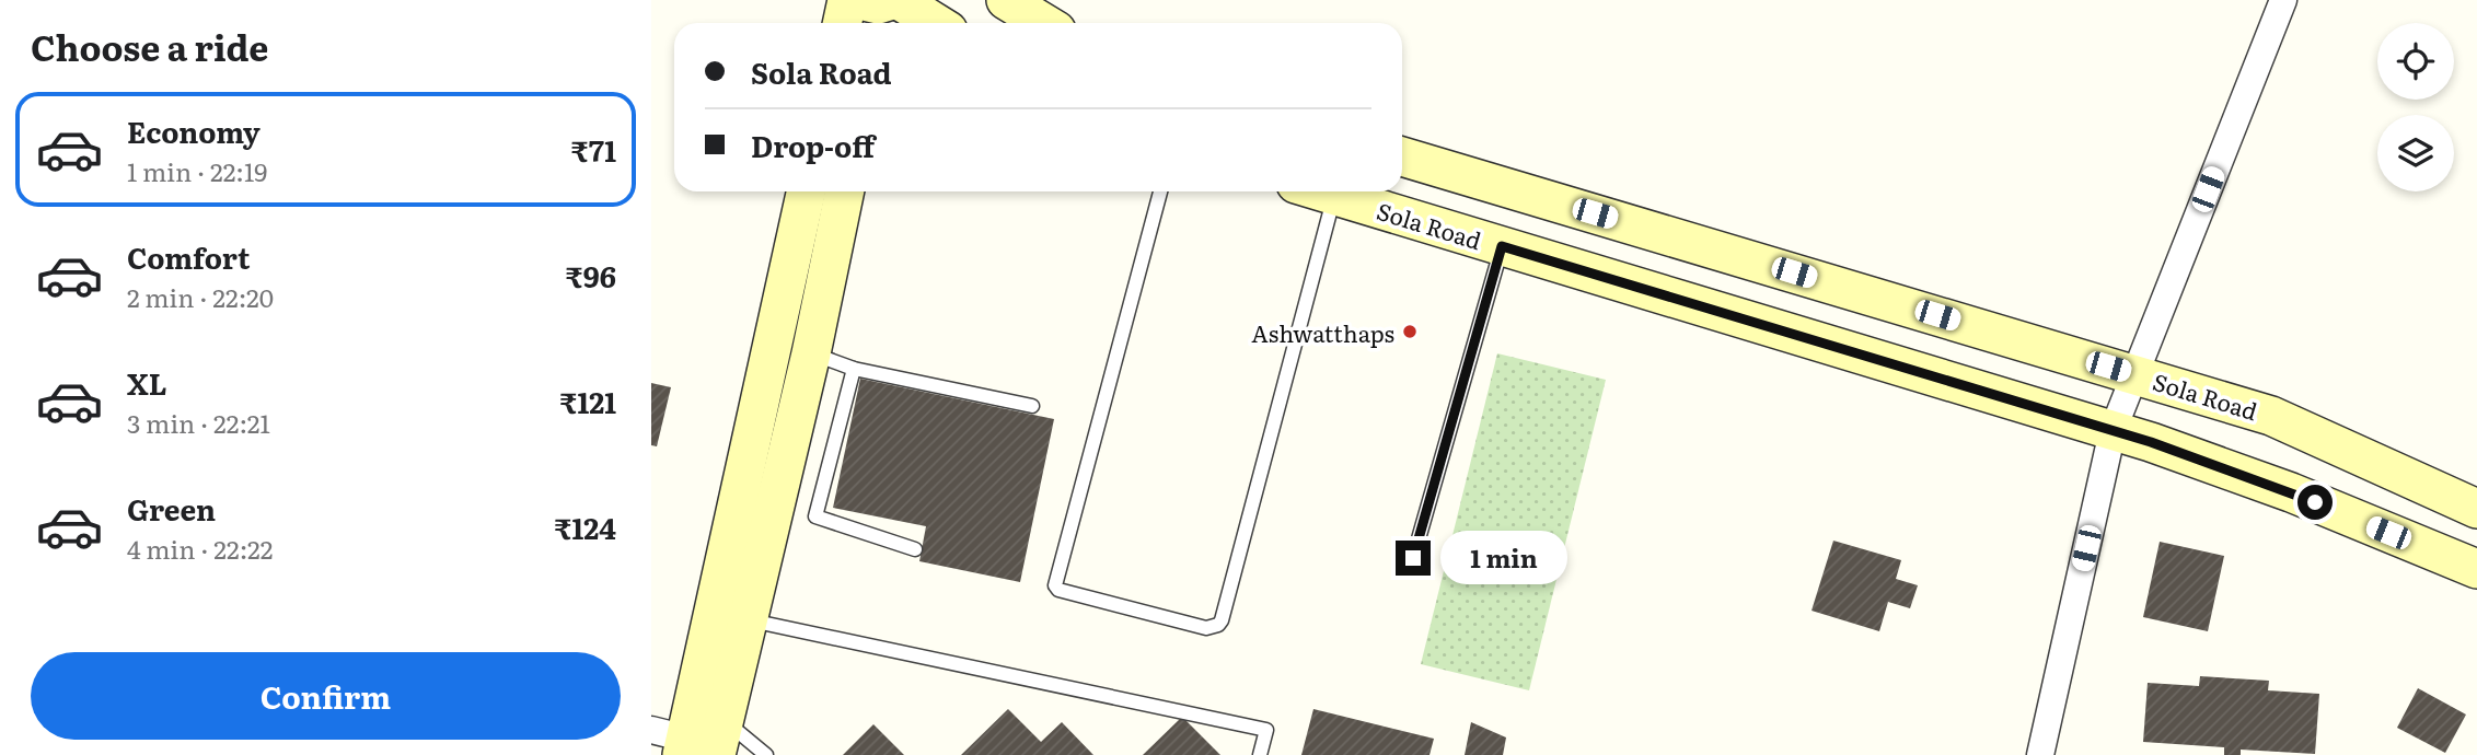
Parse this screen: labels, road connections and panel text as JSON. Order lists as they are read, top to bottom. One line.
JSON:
{"streets":{"main road":["Sola Road"]},"places":["Ashwatthaps"],"page":{"heading":"Choose a ride","banner":["Sola Road","Drop-off"],"list":[{"name":"Economy","note":"1 min · 22:19","value":"₹71"},{"name":"Comfort","note":"2 min · 22:20","value":"₹96"},{"name":"XL","note":"3 min · 22:21","value":"₹121"},{"name":"Green","note":"4 min · 22:22","value":"₹124"}],"bubble":"1 min","buttons":"Confirm"}}
